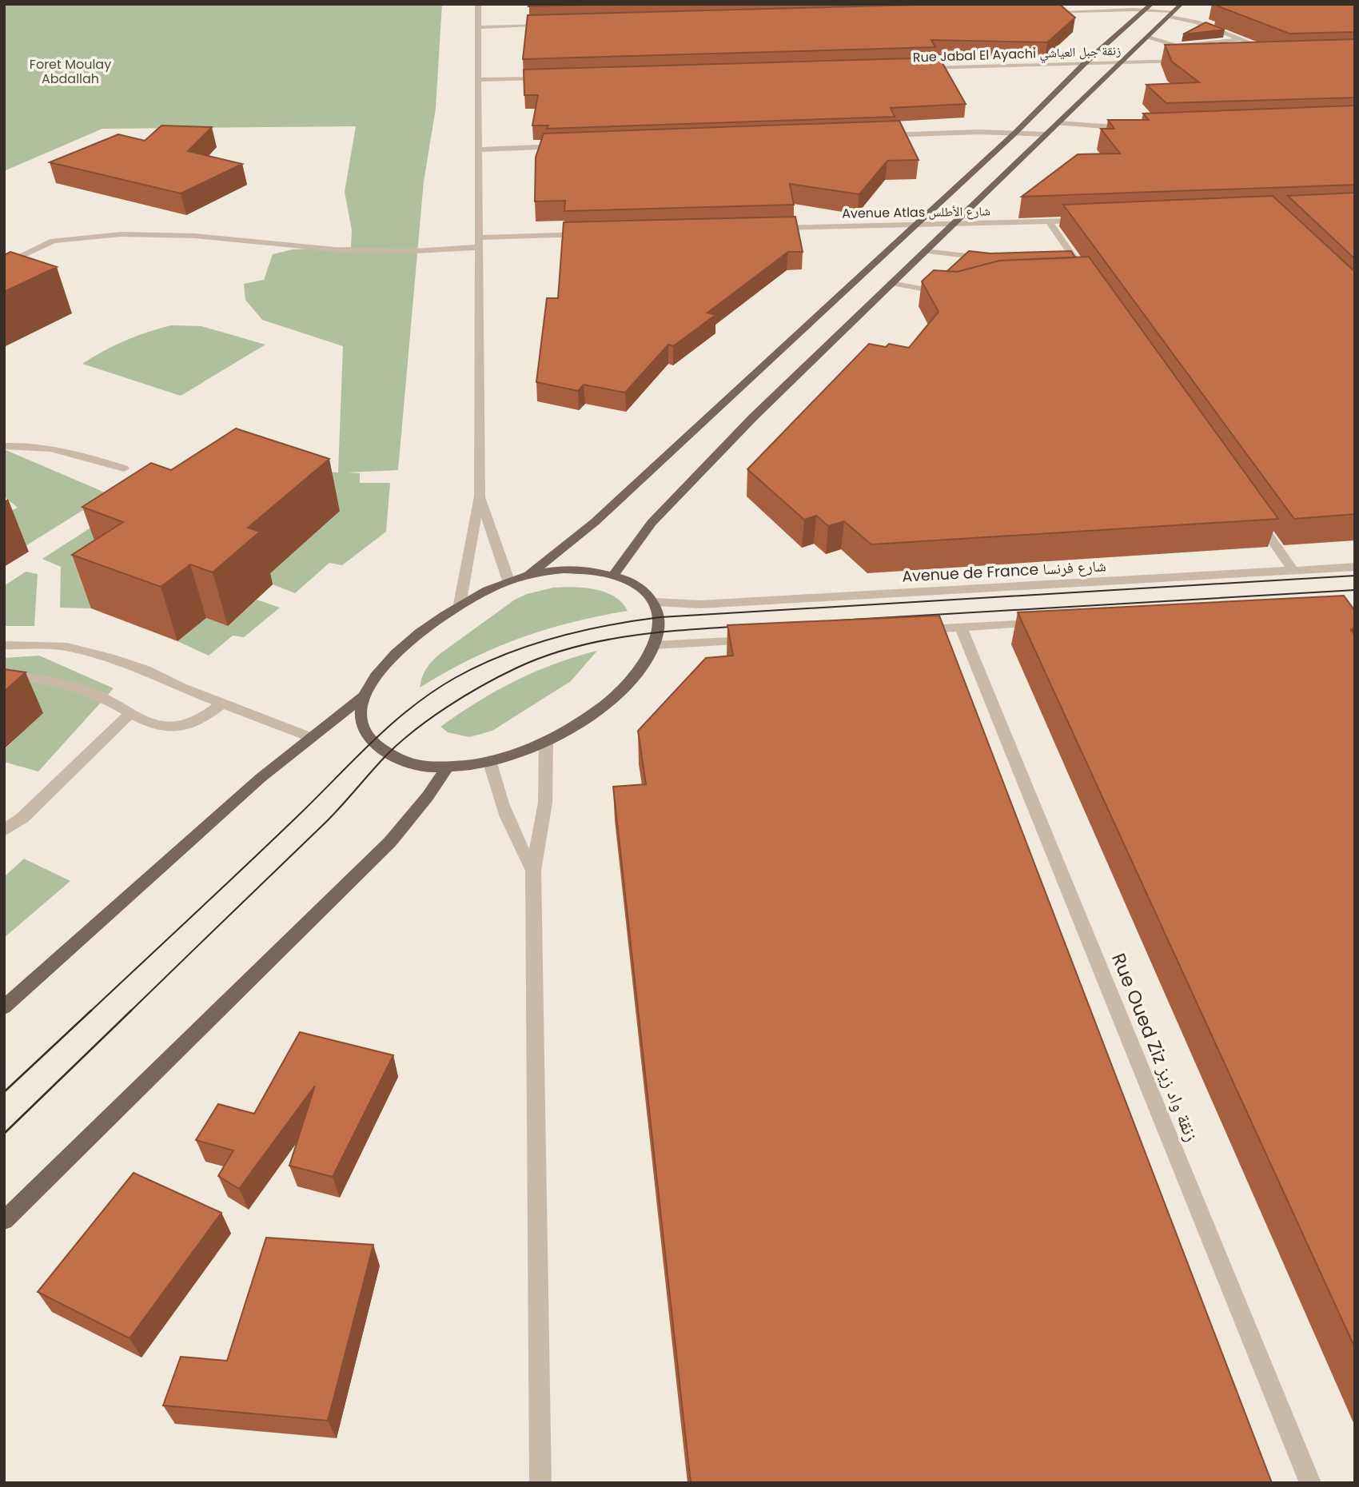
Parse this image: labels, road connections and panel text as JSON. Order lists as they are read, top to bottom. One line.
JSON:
{"streets":{"street":["Rue Jabal El Ayachi زنقة جبل العياشي","Avenue Atlas شارع الأطلس","Avenue de France شارع فرنسا","Rue Oued Ziz زنقة واد زيز"]},"parks":["Foret Moulay Abdallah"]}
